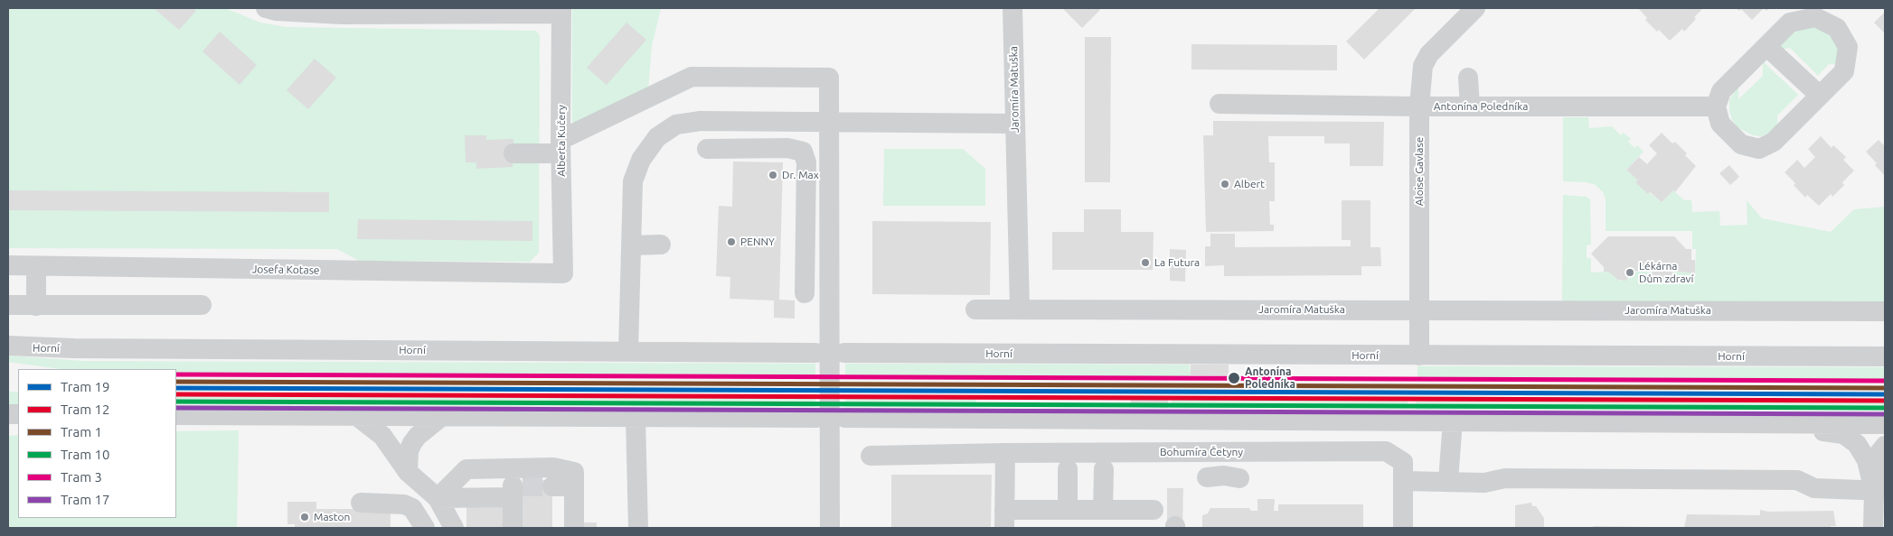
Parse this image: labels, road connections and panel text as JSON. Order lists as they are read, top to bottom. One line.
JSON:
{"streets":{"street":["Jaromíra Matuška","Antonína Poledníka","Alberta Kučery","Aloise Gavlase","Josefa Kotase","Horní","Bohumíra Četyny"]},"crossings":[["Jaromíra Matuška","Aloise Gavlase"],["Antonína Poledníka","Aloise Gavlase"],["Alberta Kučery","Josefa Kotase"],["Aloise Gavlase","Horní"]],"places":["Dr. Max","Albert","PENNY","La Futura","Lékárna Dům zdraví","Antonína Poledníka","Maston"],"lines":["tram line 3","tram line 1","tram line 19","tram line 12","tram line 10","tram line 17"],"legend":["Tram 19","Tram 12","Tram 1","Tram 10","Tram 3","Tram 17"]}
